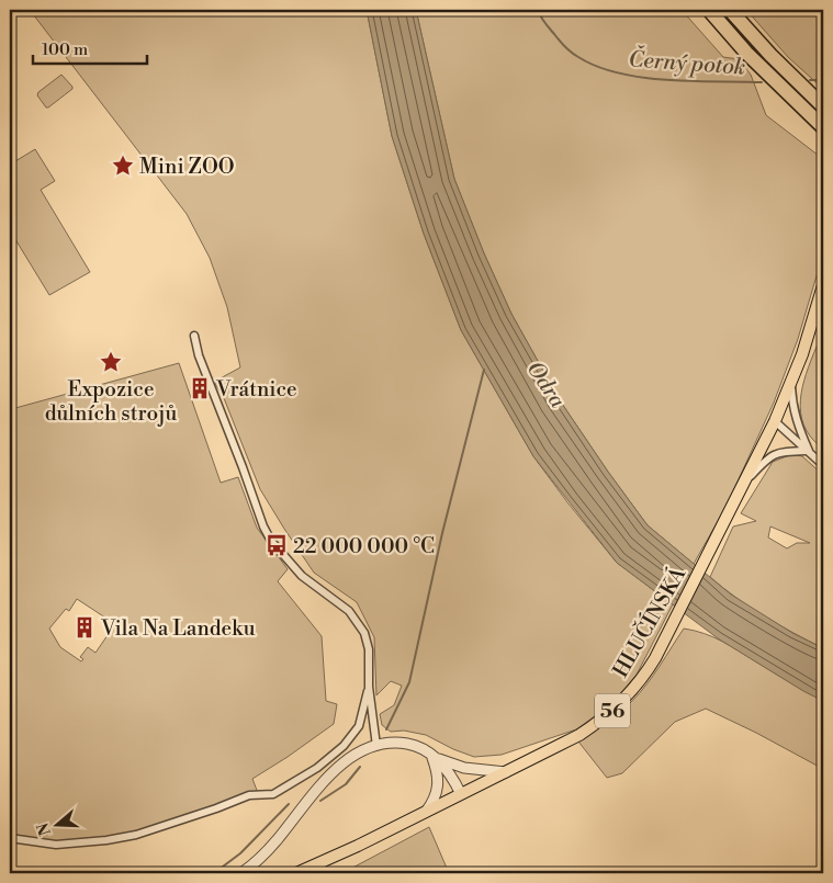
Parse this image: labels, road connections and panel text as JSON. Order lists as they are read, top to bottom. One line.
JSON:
{"streets":{"main road":["HLUČÍNSKÁ","56"]},"water":["Černý potok","Odra"],"places":{"place":["Mini ZOO","Expozice důlních strojů"],"building":["Vrátnice","Vila Na Landeku"],"bus stop":["22 000 000 °C"]},"scale_bar":"100 m","north":"left"}
